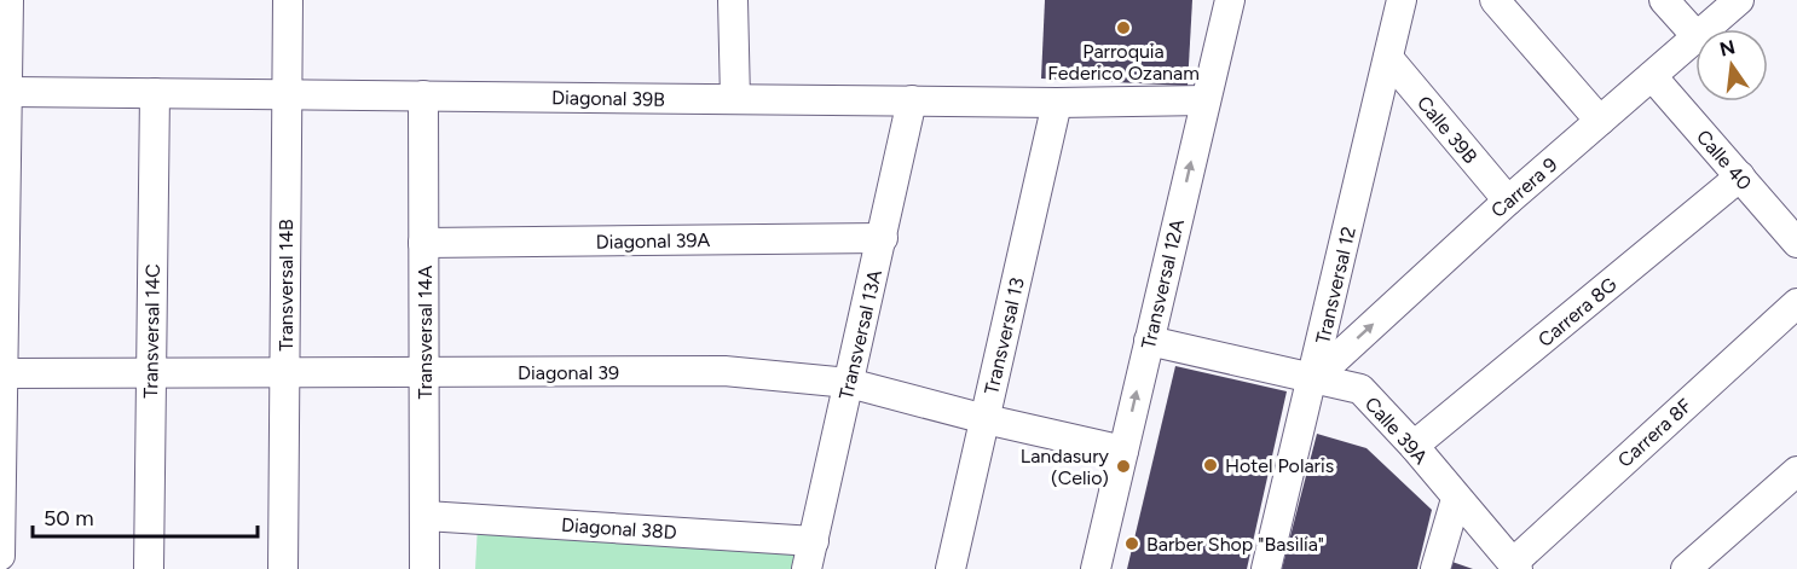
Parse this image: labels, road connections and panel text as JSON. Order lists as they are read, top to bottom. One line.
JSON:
{"streets":{"street":["Diagonal 39B","Calle 39B","Calle 40","Carrera 9","Diagonal 39A","Transversal 12A","Transversal 14B","Transversal 12","Carrera 8G","Transversal 14C","Transversal 14A","Transversal 13A","Transversal 13","Diagonal 39","Calle 39A","Carrera 8F","Diagonal 38D"]},"crossings":[["Diagonal 39B","Transversal 12A"],["Diagonal 39B","Transversal 14B"],["Diagonal 39B","Transversal 14C"],["Diagonal 39B","Transversal 14A"],["Diagonal 39B","Transversal 13A"],["Diagonal 39B","Transversal 13"],["Calle 39B","Carrera 9"],["Calle 39B","Transversal 12"],["Calle 40","Carrera 9"],["Calle 40","Carrera 8G"],["Carrera 9","Transversal 12"],["Carrera 9","Calle 39A"],["Diagonal 39A","Transversal 14A"],["Diagonal 39A","Transversal 13A"],["Transversal 12A","Diagonal 39"],["Transversal 12A","Calle 39A"],["Transversal 14B","Diagonal 39"],["Transversal 12","Calle 39A"],["Carrera 8G","Calle 39A"],["Transversal 14C","Diagonal 39"],["Transversal 14A","Diagonal 39"],["Transversal 14A","Diagonal 38D"],["Transversal 13A","Diagonal 39"],["Transversal 13A","Diagonal 38D"],["Transversal 13","Diagonal 39"],["Calle 39A","Carrera 8F"]],"one_way":["Carrera 9","Transversal 12A"],"places":["Parroquia Federico Ozanam","Hotel Polaris","Landasury (Celio)","Barber Shop \"Basilia\""],"scale_bar":"50 m","north":"top"}
